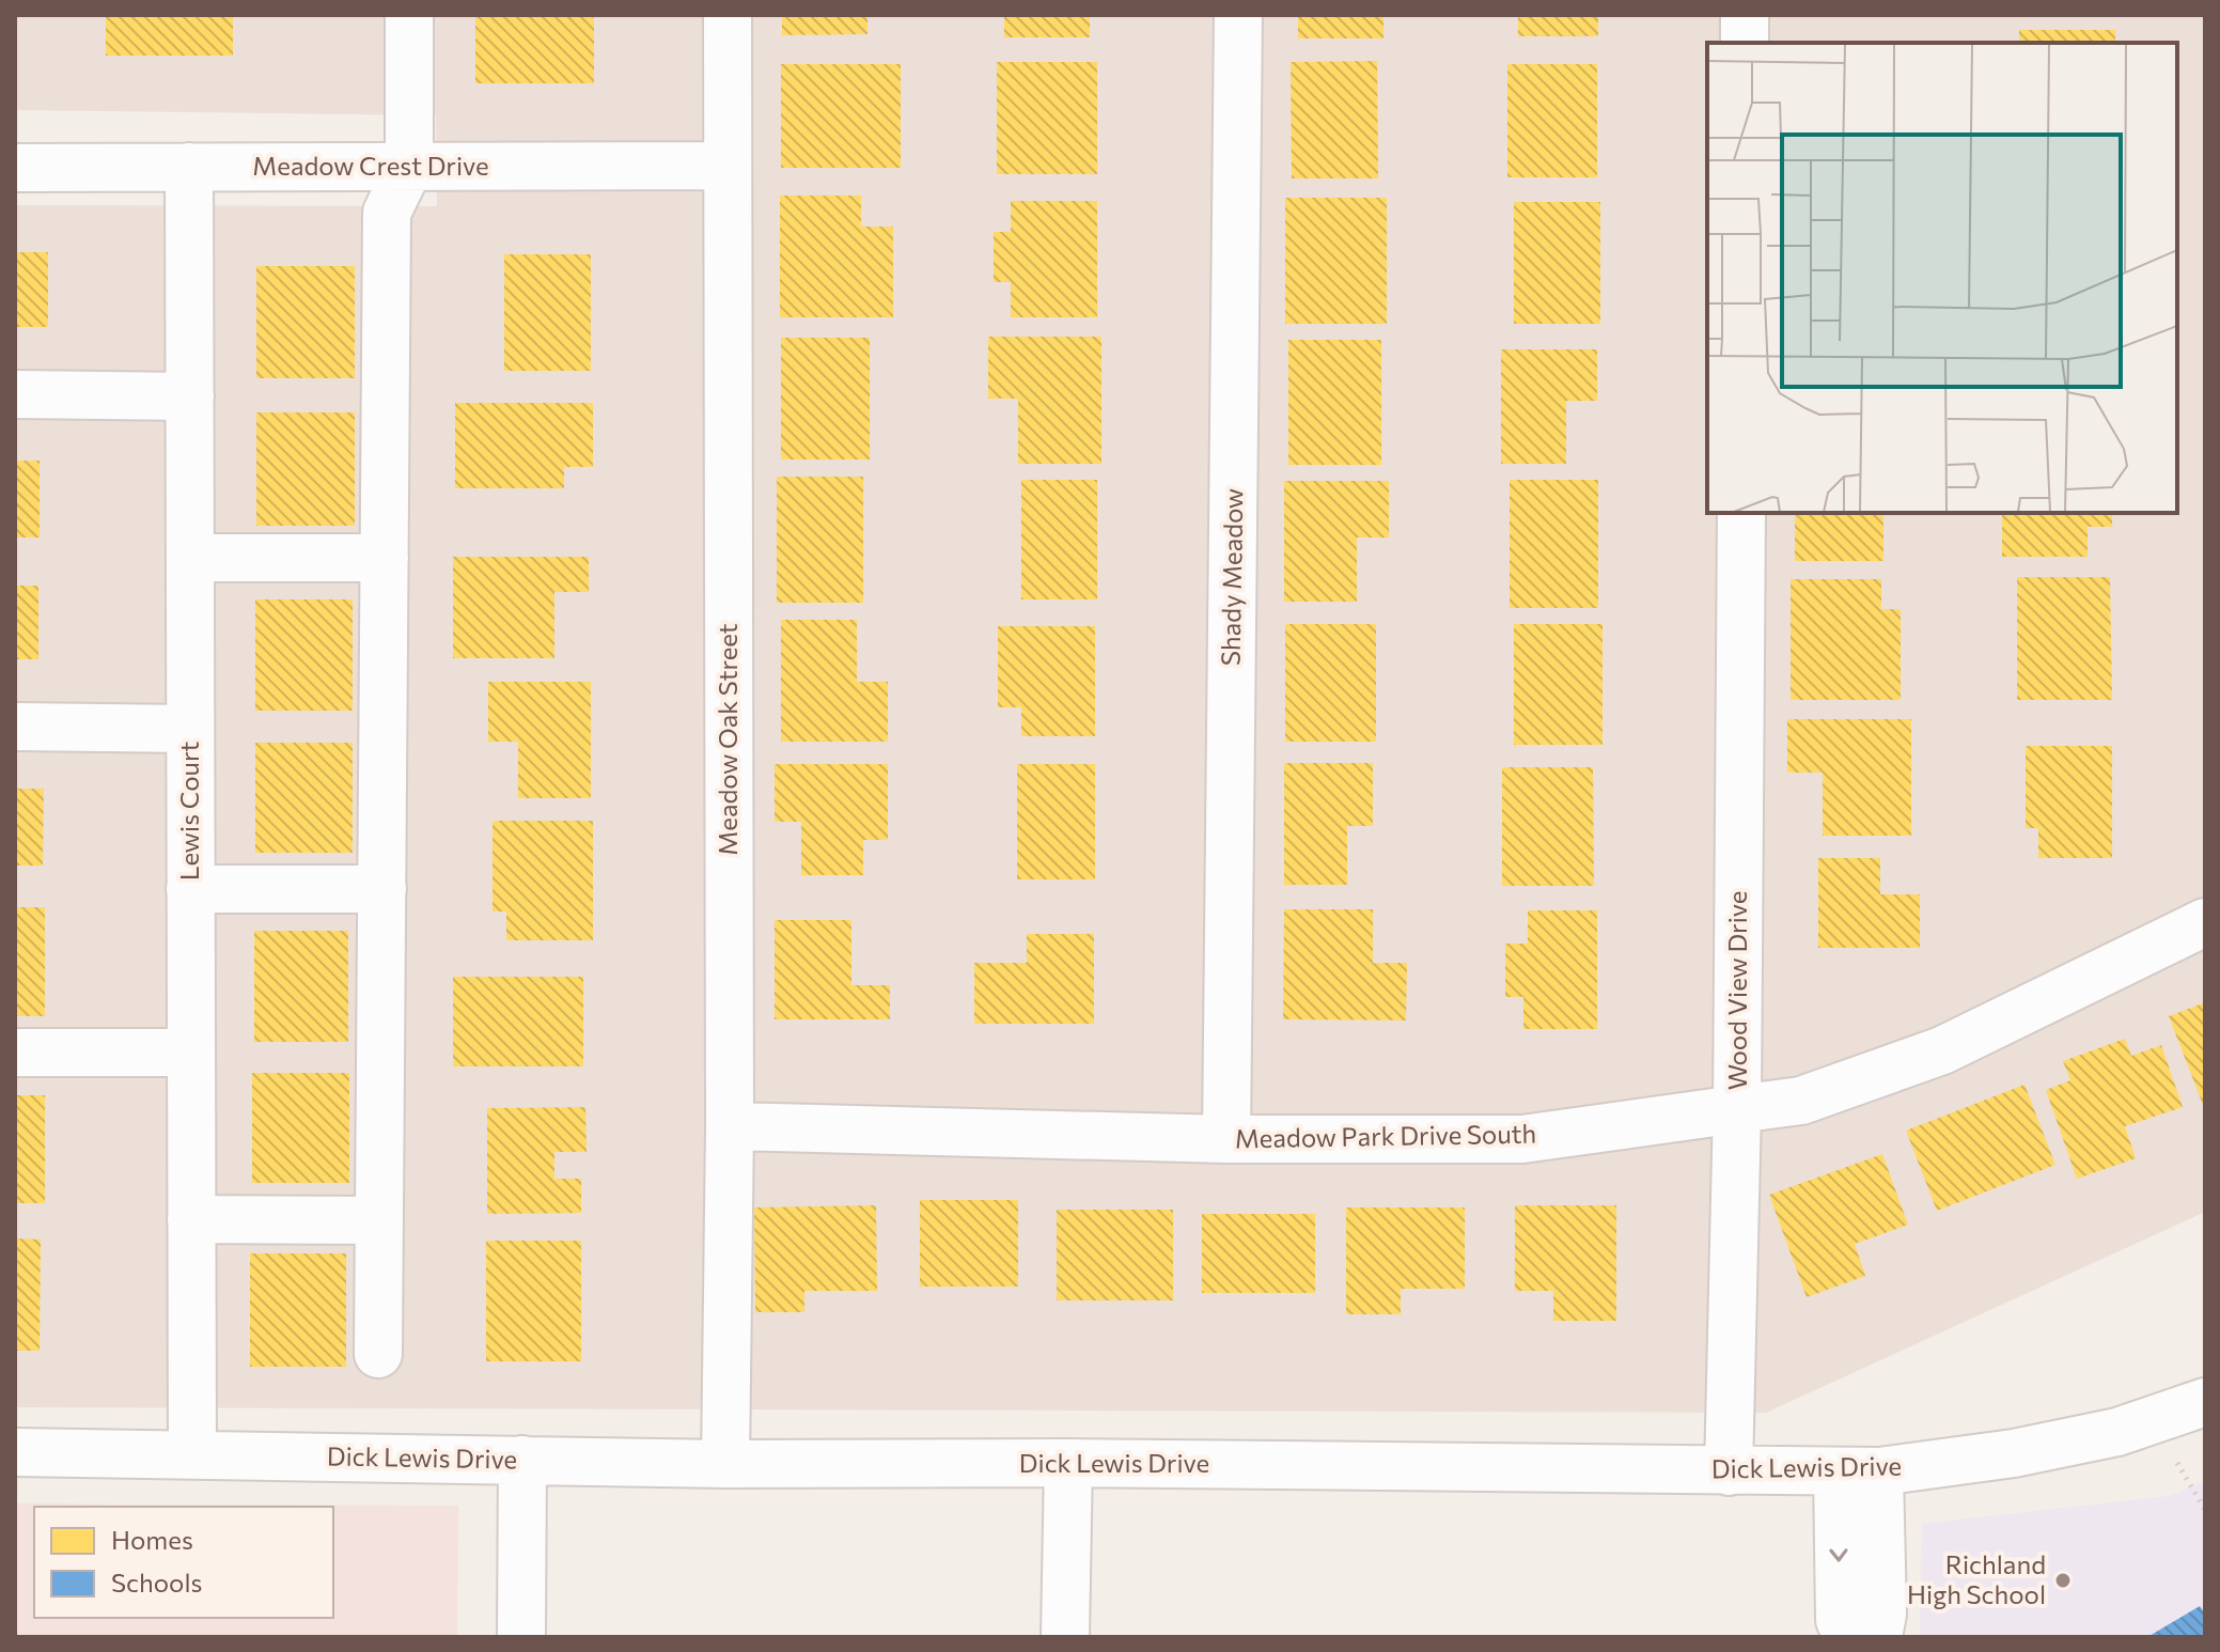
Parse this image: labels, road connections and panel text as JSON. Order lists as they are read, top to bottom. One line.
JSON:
{"streets":{"street":["Meadow Crest Drive","Shady Meadow","Meadow Oak Street","Lewis Court","Wood View Drive","Meadow Park Drive South","Dick Lewis Drive"]},"crossings":[["Meadow Crest Drive","Meadow Oak Street"],["Meadow Crest Drive","Lewis Court"],["Shady Meadow","Meadow Park Drive South"],["Meadow Oak Street","Meadow Park Drive South"],["Meadow Oak Street","Dick Lewis Drive"],["Lewis Court","Dick Lewis Drive"],["Wood View Drive","Meadow Park Drive South"],["Wood View Drive","Dick Lewis Drive"]],"places":["Richland High School"],"legend":["Homes","Schools"]}
